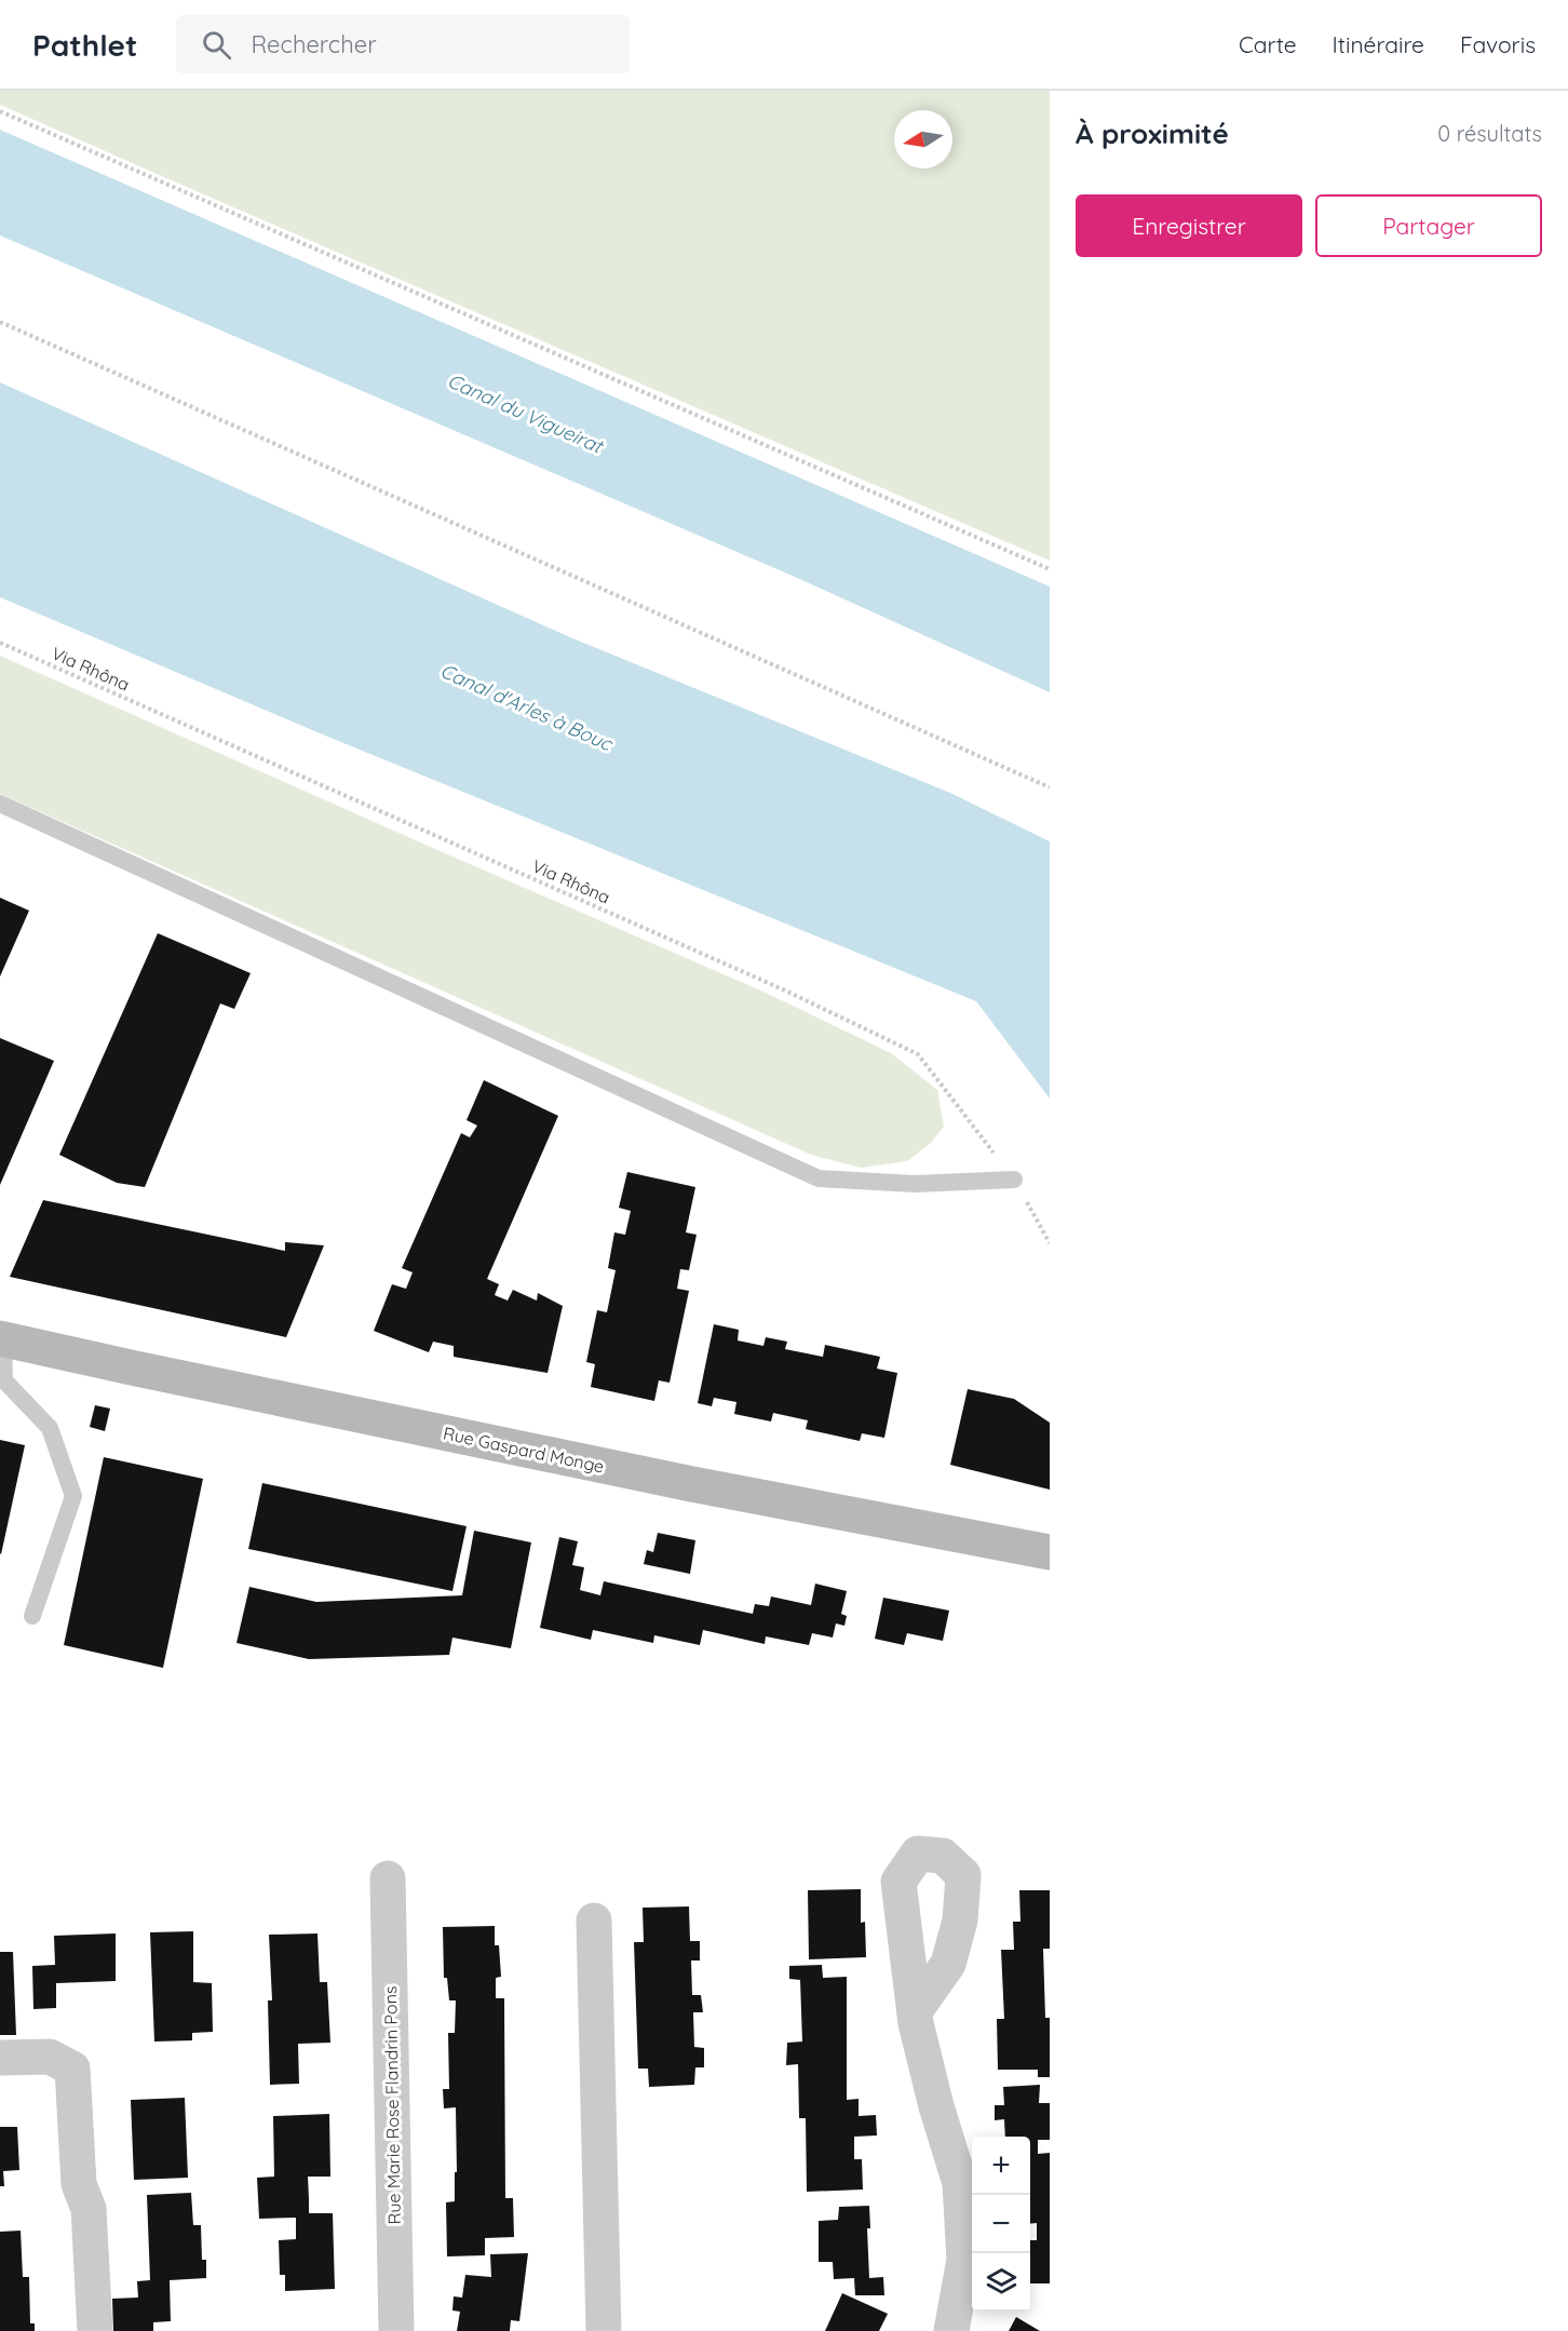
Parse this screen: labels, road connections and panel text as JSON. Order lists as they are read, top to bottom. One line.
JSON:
{"streets":{"street":["Rue Gaspard Monge","Rue Marie Rose Flandrin Pons"],"path":["Via Rhôna"]},"water":["Canal du Vigueirat","Canal d'Arles à Bouc"],"north":"left","page":{"header":"Pathlet","search":"Rechercher","nav":["Carte","Itinéraire","Favoris"],"heading":["À proximité","0 résultats"],"buttons":["Enregistrer","Partager"],"map_buttons":["+","−"]}}
